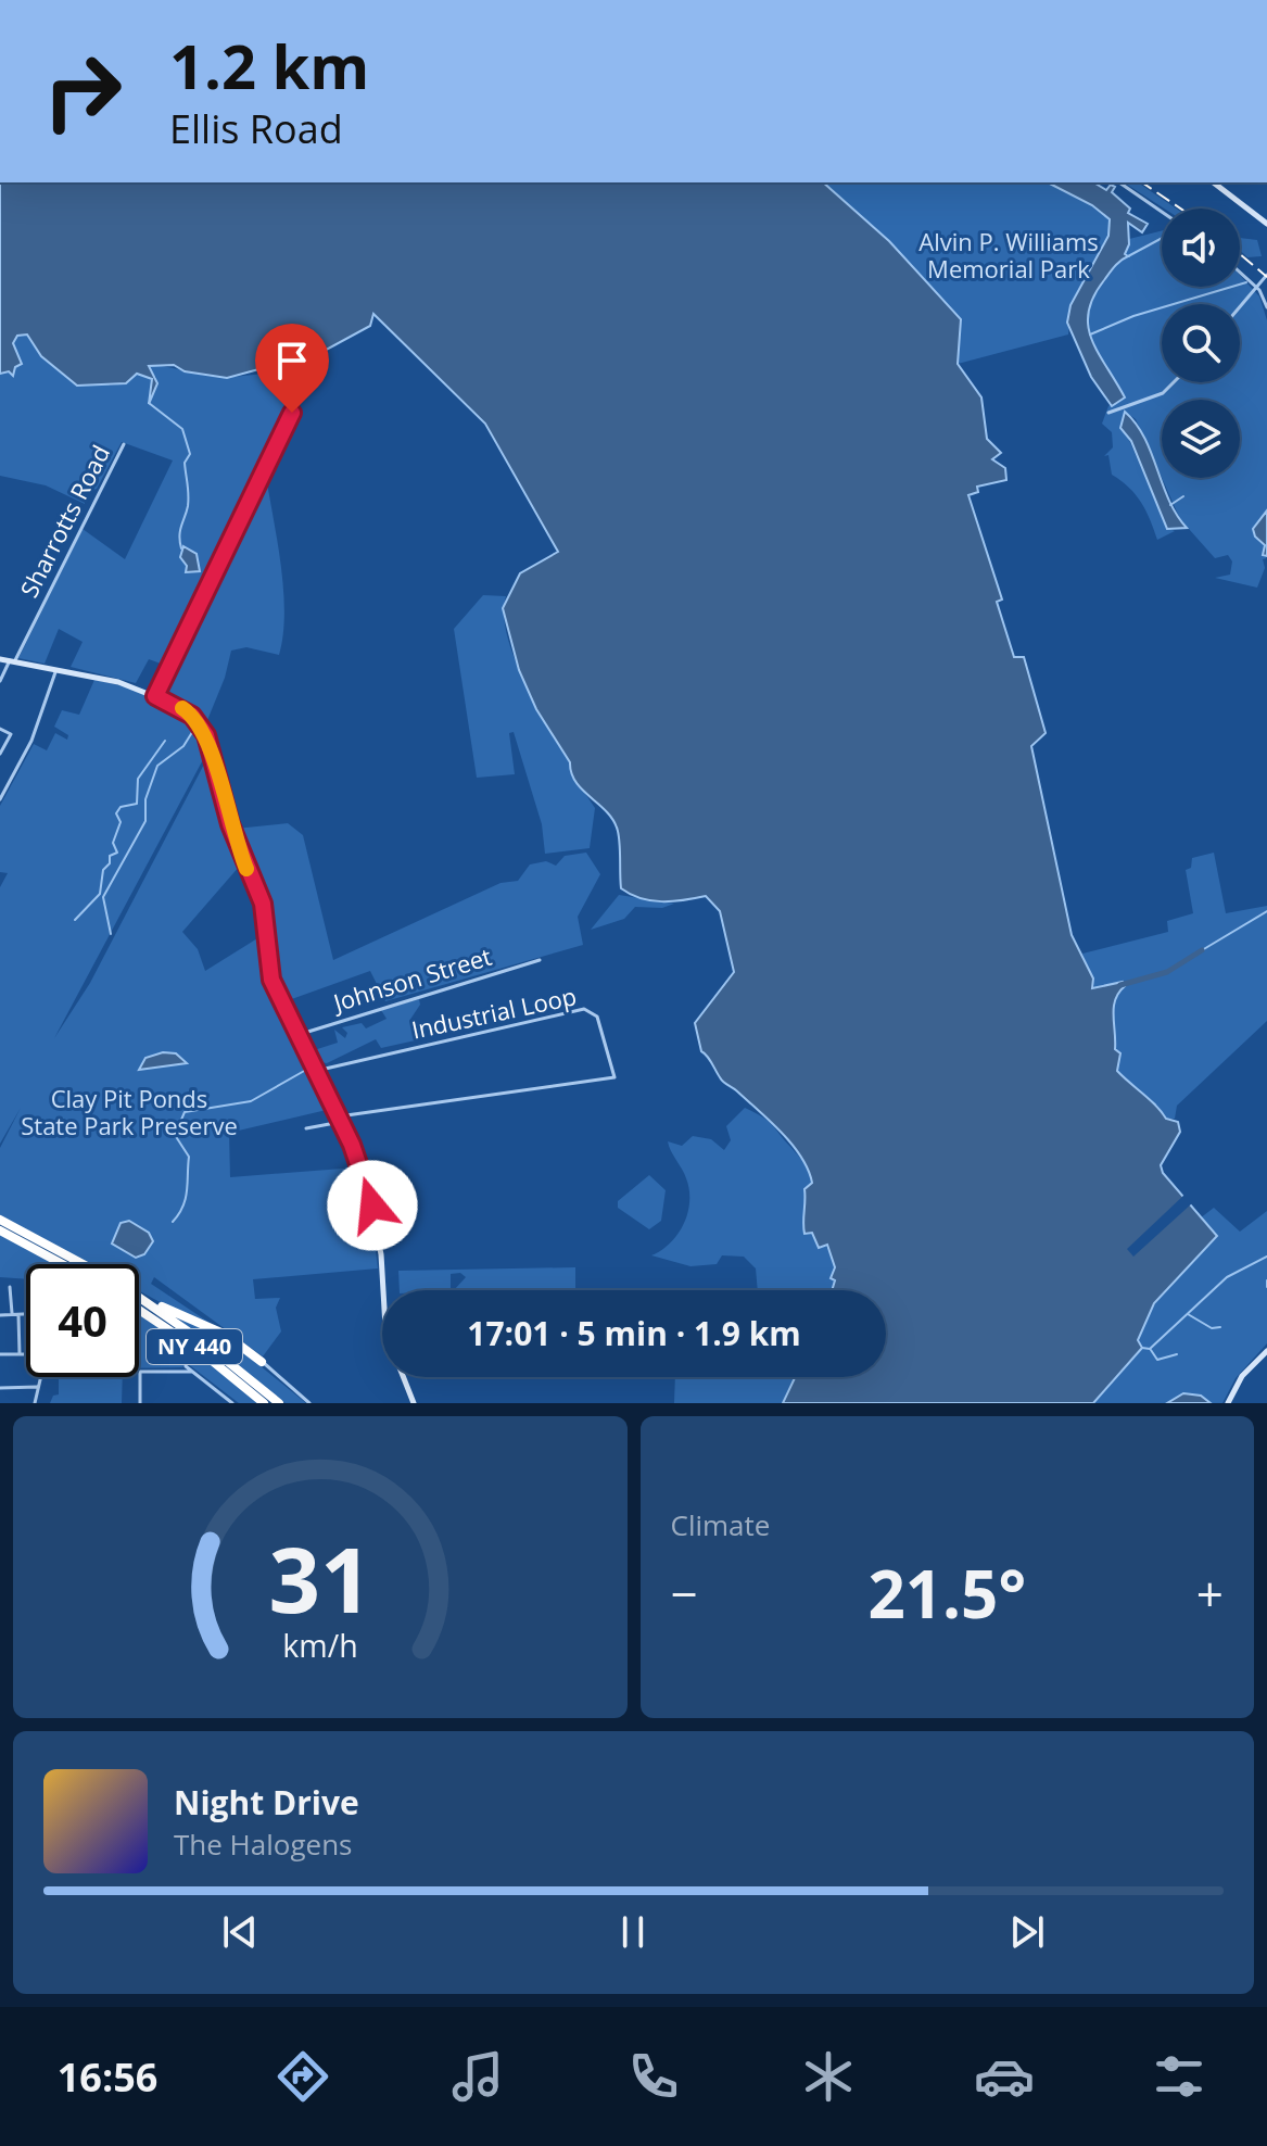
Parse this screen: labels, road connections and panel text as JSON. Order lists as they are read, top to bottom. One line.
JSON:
{"streets":{"highway":["NY 440"],"street":["Sharrotts Road","Johnson Street","Industrial Loop"]},"parks":["Alvin P. Williams Memorial Park","Clay Pit Ponds State Park Preserve"],"page":{"turn":["1.2 km","Ellis Road"],"limit":"40","trip":"17:01 · 5 min · 1.9 km","tile":"Climate","heat":["−","21.5°","+"],"song":["Night Drive","The Halogens"],"tabs":"16:56","gauge":["31","km/h"]}}
